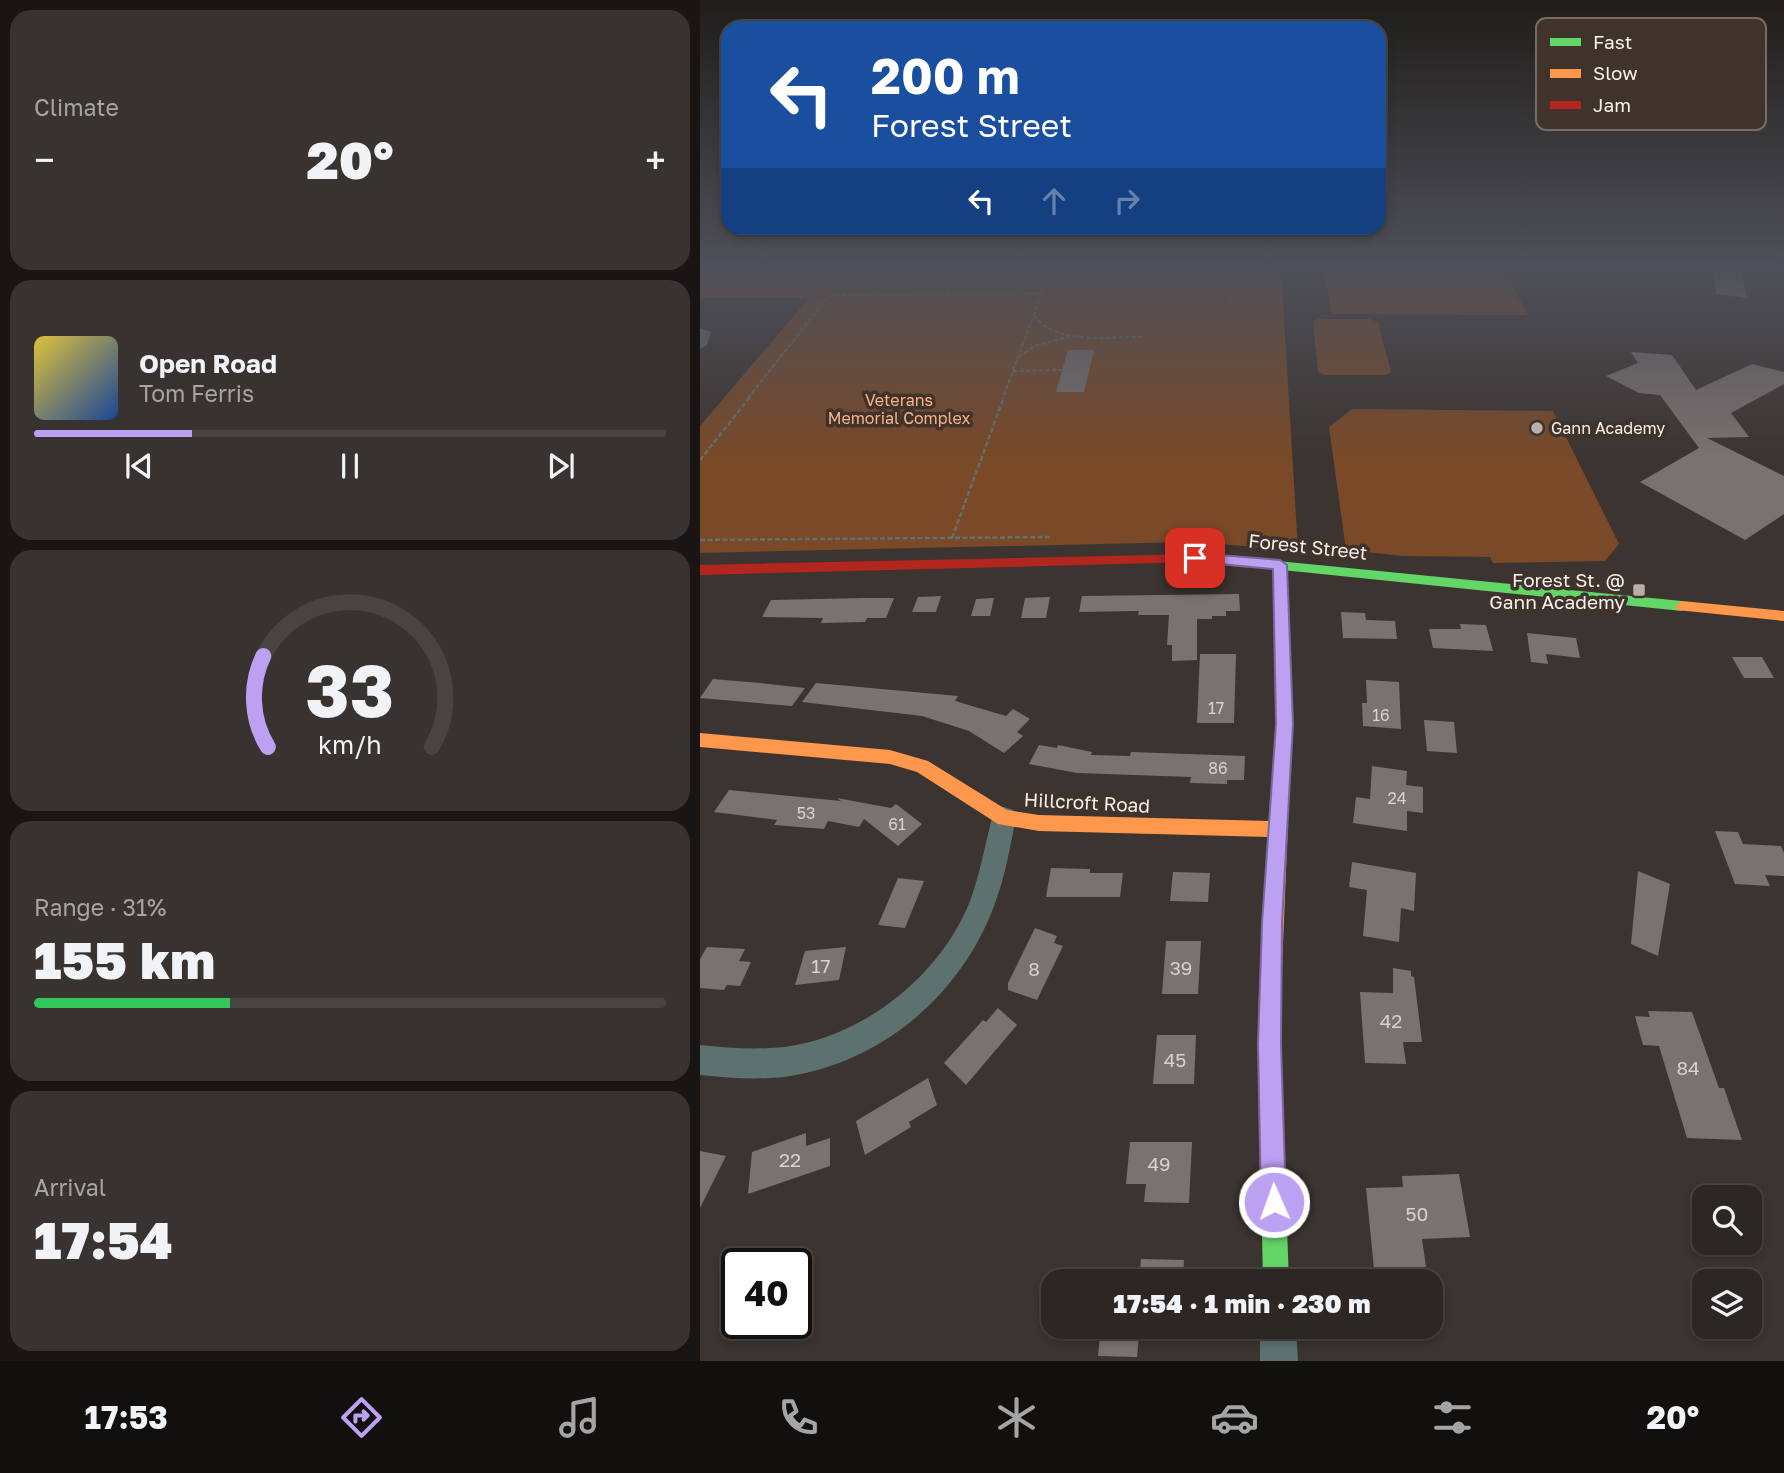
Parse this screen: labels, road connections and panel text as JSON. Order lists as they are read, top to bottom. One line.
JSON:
{"streets":{"street":["Forest Street","Hillcroft Road"]},"parks":["Veterans Memorial Complex"],"places":{"other":["Gann Academy"],"transit":["Forest St. @ Gann Academy"]},"house_numbers":["17","16","86","24","53","61","17","39","8","42","45","84","22","49","50"],"legend":["Fast","Slow","Jam"],"page":{"tile":["Climate",["Range · 31%","155 km"],["Arrival","17:54"]],"turn":["200 m","Forest Street"],"heat":["−","20°","+"],"song":["Open Road","Tom Ferris"],"limit":"40","trip":"17:54 · 1 min · 230 m","tabs":["17:53","20°"],"gauge":["33","km/h"]}}
